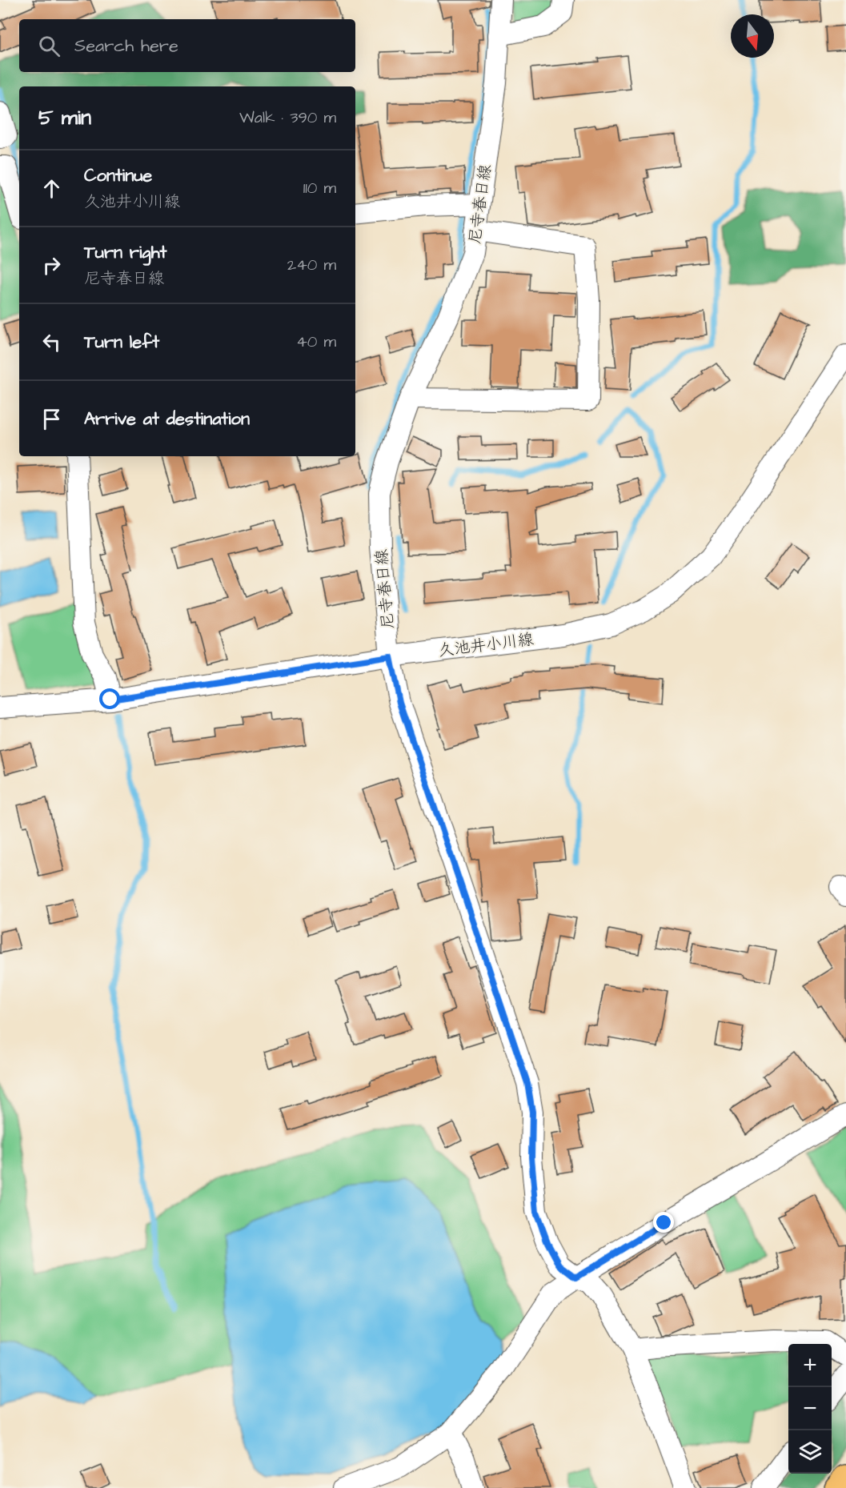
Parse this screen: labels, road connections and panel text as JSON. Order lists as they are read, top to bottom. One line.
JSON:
{"streets":{"street":["尼寺春日線","久池井小川線"]},"crossings":[["尼寺春日線","久池井小川線"]],"north":"bottom","page":{"search":"Search here","heading":["5 min","Walk · 390 m"],"list":[["Continue","久池井小川線","110 m"],["Turn right","尼寺春日線","240 m"],["Turn left","40 m"],"Arrive at destination"],"map_buttons":["+","−"]}}
